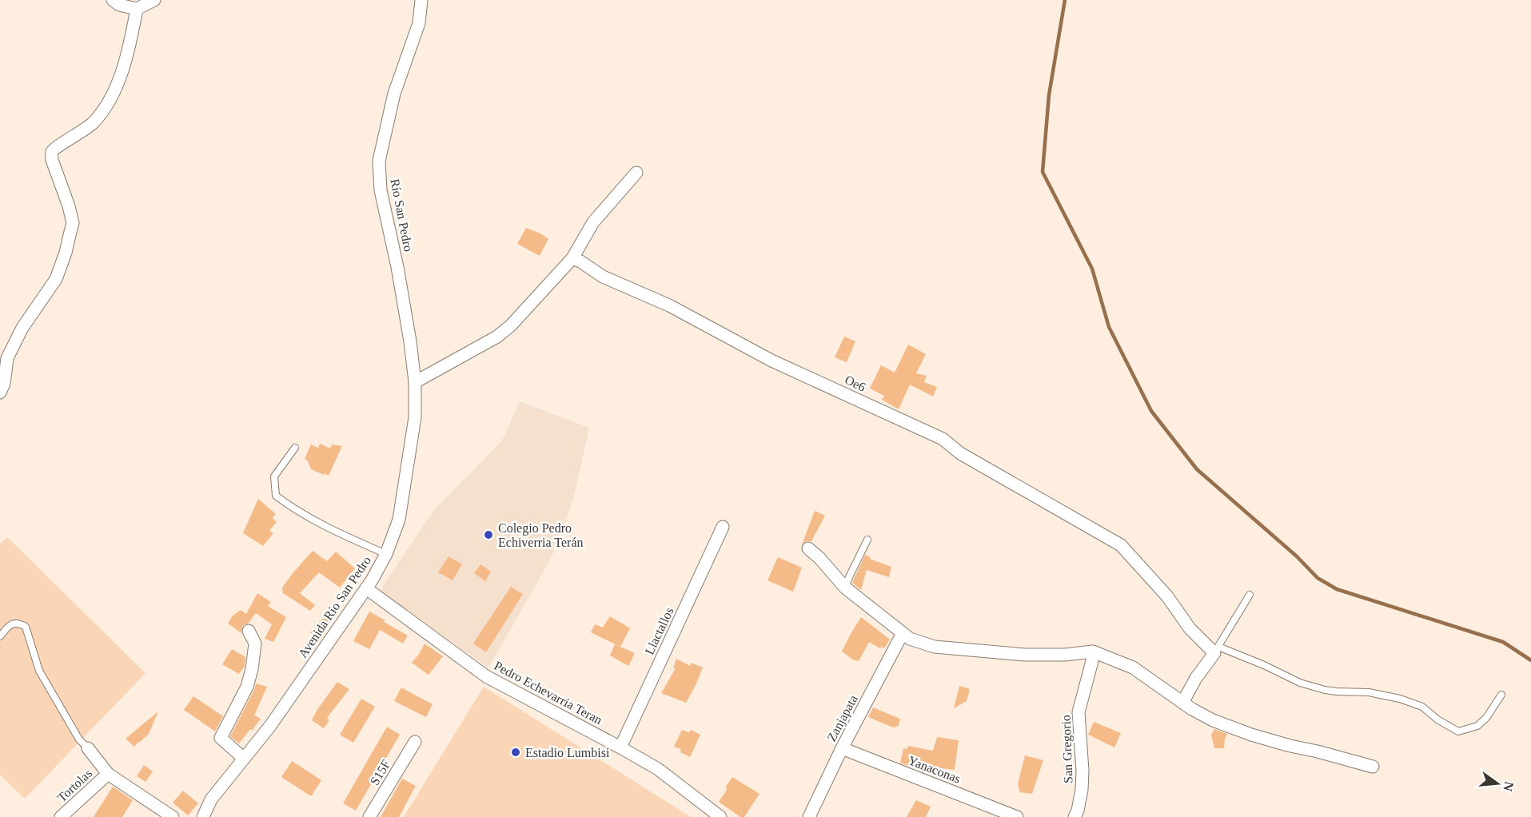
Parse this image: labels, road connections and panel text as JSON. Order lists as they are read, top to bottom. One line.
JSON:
{"streets":{"street":["Río San Pedro","Oe6","Avenida Río San Pedro","Llactallos","Pedro Echevarria Teran","Zanjapata","San Gregorio","Yanaconas","S15F","Tortolas"]},"crossings":[["Río San Pedro","Avenida Río San Pedro"],["Avenida Río San Pedro","Pedro Echevarria Teran"],["Llactallos","Pedro Echevarria Teran"],["Zanjapata","Yanaconas"]],"places":["Colegio Pedro Echiverria Terán","Estadio Lumbisi"],"north":"right"}
